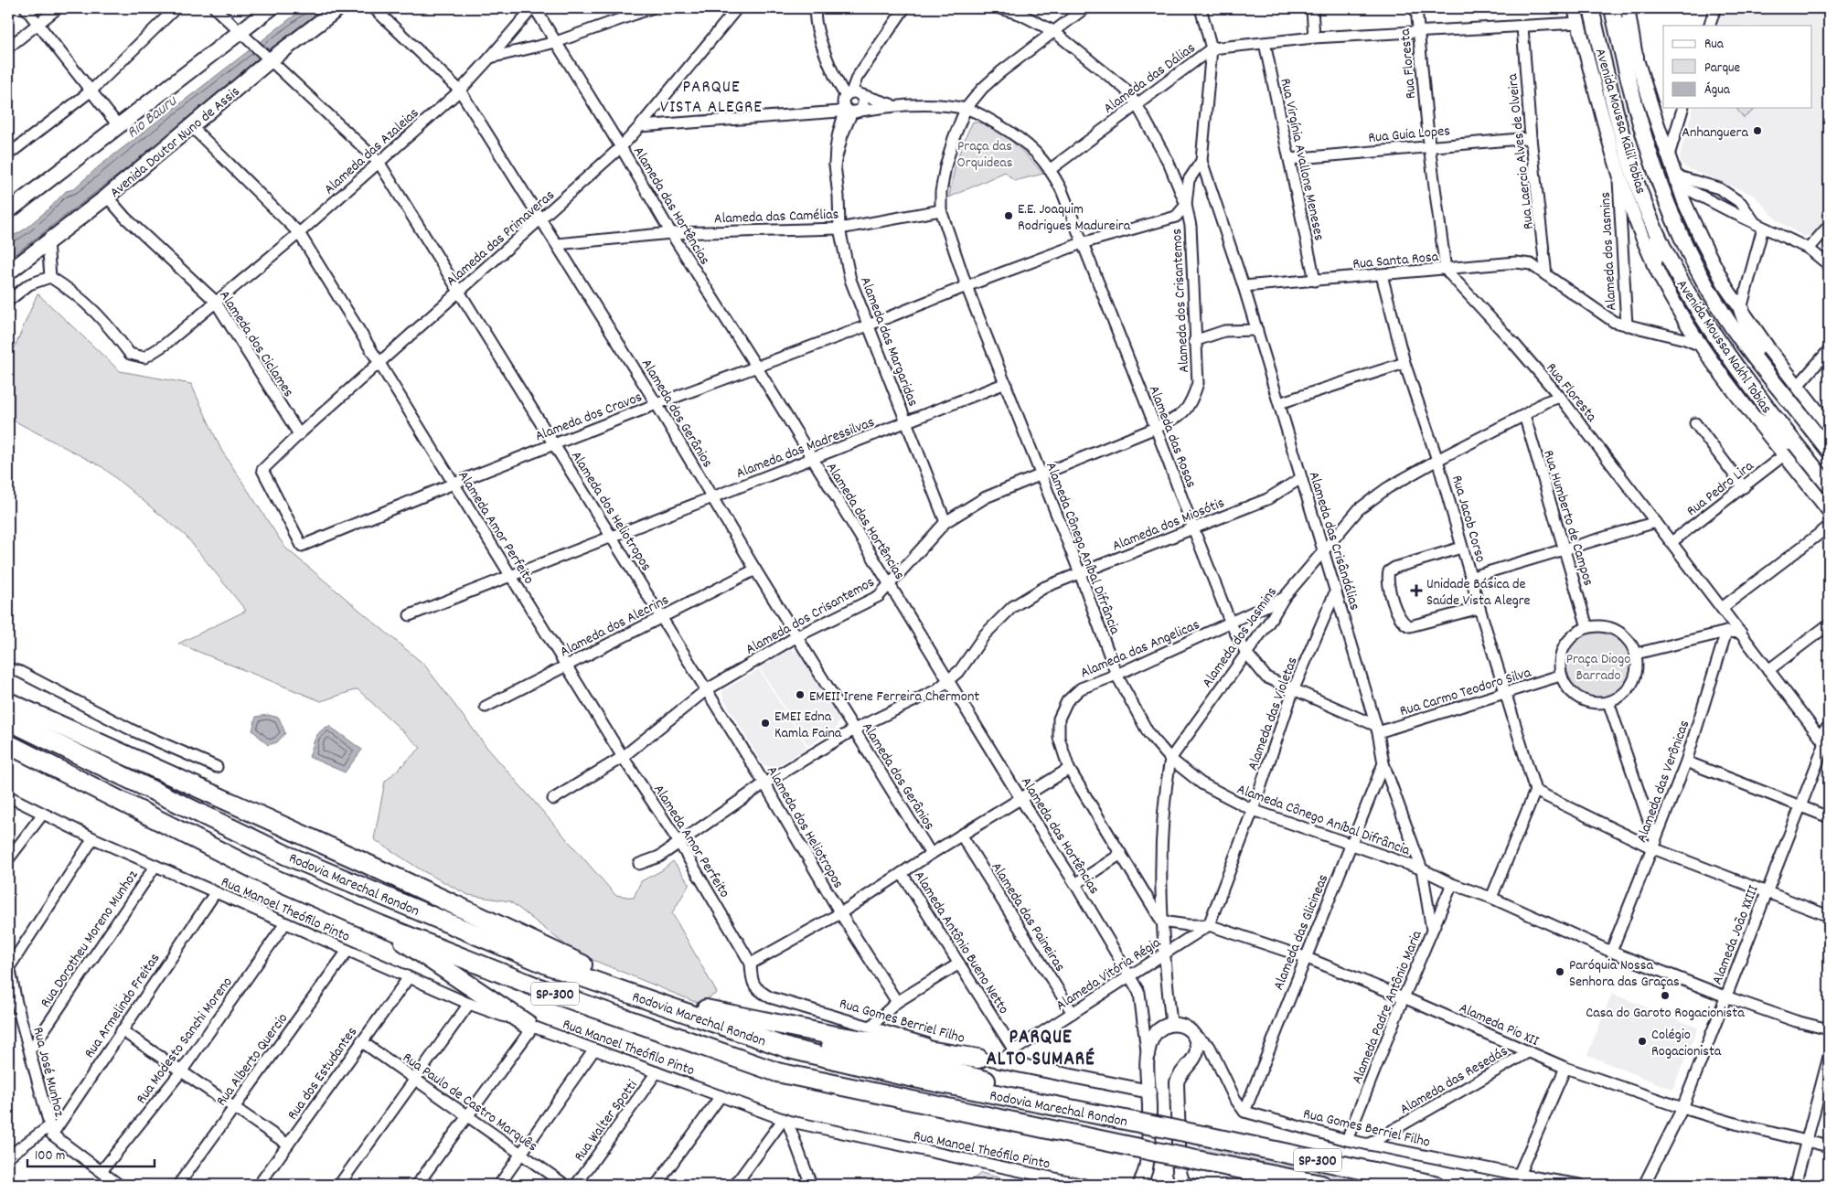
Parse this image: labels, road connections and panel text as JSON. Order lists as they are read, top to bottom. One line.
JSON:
{"streets":{"highway":["Rodovia Marechal Rondon","SP-300"],"main road":["Avenida Doutor Nuno de Assis","Avenida Moussa Nakhl Tobias"],"street":["Rua Floresta","Alameda das Dálias","Avenida Moussa Kalil Tobias","Rua Guia Lopes","Alameda das Azaleias","Rua Laercio Alves de Olveira","Rua Virgínia Avallone Meneses","Alameda das Hortências","Alameda das Camélias","Alameda das Primaveras","Alameda dos Jasmins","Rua Santa Rosa","Alameda dos Crisantemos","Alameda das Margaridas","Alameda dos Ciclames","Alameda dos Gerânios","Alameda dos Cravos","Alameda das Rosas","Alameda das Madressilvas","Rua Pedro Lira","Alameda dos Heliotropos","Rua Humberto de Campos","Rua Jacob Corso","Alameda dos Miosótis","Alameda Amor Perfeito","Alameda das Crisândálias","Alameda Cônego Aníbal Difrância","Alameda dos Alecrins","Alameda das Angelicas","Rua Carmo Teodoro Silva","Alameda das Violetas","Alameda das Verônicas","Rua Manoel Theófilo Pinto","Alameda das Paineiras","Alameda das Glicineas","Alameda João XXIII","Rua Dorotheu Moreno Munhoz","Alameda Antônio Bueno Netto","Alameda Vitória Régia","Rua Armelindo Freitas","Alameda Padre Antônio Maria","Rua Gomes Berriel Filho","Alameda Pio XII","Rua Modesto Sanchi Moreno","Rua Alberto Quercio","Rua José Munhoz","Rua dos Estudantes","Alameda das Resedás","Rua Paulo de Castro Marquês","Rua Walter Spotti"]},"crossings":[["Rua Floresta","Alameda das Dálias"],["Rua Floresta","Rua Guia Lopes"],["Rua Floresta","Alameda dos Jasmins"],["Rua Floresta","Rua Santa Rosa"],["Rua Floresta","Rua Pedro Lira"],["Rua Floresta","Alameda João XXIII"],["Alameda das Dálias","Avenida Moussa Kalil Tobias"],["Alameda das Dálias","Rua Laercio Alves de Olveira"],["Alameda das Dálias","Rua Virgínia Avallone Meneses"],["Alameda das Dálias","Alameda das Rosas"],["Avenida Moussa Kalil Tobias","Alameda dos Jasmins"],["Avenida Moussa Kalil Tobias","Rua Santa Rosa"],["Avenida Moussa Kalil Tobias","Rua Pedro Lira"],["Rua Guia Lopes","Rua Laercio Alves de Olveira"],["Rua Guia Lopes","Rua Virgínia Avallone Meneses"],["Avenida Doutor Nuno de Assis","Alameda dos Ciclames"],["Avenida Doutor Nuno de Assis","Alameda dos Heliotropos"],["Avenida Doutor Nuno de Assis","Alameda Amor Perfeito"],["Alameda das Azaleias","Alameda das Hortências"],["Alameda das Azaleias","Alameda dos Ciclames"],["Alameda das Azaleias","Alameda dos Gerânios"],["Alameda das Azaleias","Alameda dos Heliotropos"],["Alameda das Azaleias","Alameda Amor Perfeito"],["Rua Laercio Alves de Olveira","Rua Santa Rosa"],["Rua Virgínia Avallone Meneses","Rua Santa Rosa"],["Alameda das Hortências","Alameda das Camélias"],["Alameda das Hortências","Alameda das Primaveras"],["Alameda das Hortências","Alameda dos Crisantemos"],["Alameda das Hortências","Alameda dos Cravos"],["Alameda das Hortências","Alameda das Madressilvas"],["Alameda das Hortências","Alameda dos Miosótis"],["Alameda das Hortências","Alameda Vitória Régia"],["Alameda das Camélias","Alameda das Margaridas"],["Alameda das Camélias","Alameda dos Gerânios"],["Alameda das Camélias","Alameda Cônego Aníbal Difrância"],["Alameda das Primaveras","Alameda dos Ciclames"],["Alameda das Primaveras","Alameda dos Gerânios"],["Alameda das Primaveras","Alameda dos Cravos"],["Alameda das Primaveras","Alameda dos Heliotropos"],["Alameda das Primaveras","Alameda Amor Perfeito"],["Alameda dos Jasmins","Rua Santa Rosa"],["Alameda dos Jasmins","Alameda das Rosas"],["Alameda dos Jasmins","Rua Humberto de Campos"],["Alameda dos Jasmins","Rua Jacob Corso"],["Alameda dos Jasmins","Alameda das Crisândálias"],["Alameda dos Jasmins","Alameda Cônego Aníbal Difrância"],["Alameda dos Jasmins","Alameda das Angelicas"],["Alameda dos Jasmins","Alameda Vitória Régia"],["Alameda dos Jasmins","Alameda Pio XII"],["Rua Santa Rosa","Rua Jacob Corso"],["Rua Santa Rosa","Alameda das Crisândálias"],["Alameda dos Crisantemos","Alameda das Margaridas"],["Alameda dos Crisantemos","Alameda dos Gerânios"],["Alameda dos Crisantemos","Alameda das Rosas"],["Alameda dos Crisantemos","Alameda dos Heliotropos"],["Alameda dos Crisantemos","Alameda Amor Perfeito"],["Alameda dos Crisantemos","Alameda Cônego Aníbal Difrância"],["Alameda das Margaridas","Alameda dos Cravos"],["Alameda das Margaridas","Alameda das Madressilvas"],["Alameda dos Gerânios","Alameda dos Cravos"],["Alameda dos Gerânios","Alameda das Madressilvas"],["Alameda dos Gerânios","Alameda dos Miosótis"],["Alameda dos Gerânios","Alameda dos Alecrins"],["Alameda dos Cravos","Alameda das Rosas"],["Alameda dos Cravos","Alameda dos Heliotropos"],["Alameda dos Cravos","Alameda Amor Perfeito"],["Alameda dos Cravos","Alameda Cônego Aníbal Difrância"],["Alameda das Rosas","Alameda dos Miosótis"],["Alameda das Rosas","Alameda das Crisândálias"],["Alameda das Rosas","Alameda das Angelicas"],["Alameda das Rosas","Rua Carmo Teodoro Silva"],["Alameda das Rosas","Alameda das Violetas"],["Alameda das Madressilvas","Alameda dos Heliotropos"],["Alameda das Madressilvas","Alameda Amor Perfeito"],["Alameda das Madressilvas","Alameda Cônego Aníbal Difrância"],["Alameda dos Heliotropos","Alameda dos Miosótis"],["Alameda dos Heliotropos","Alameda dos Alecrins"],["Rua Humberto de Campos","Rua Carmo Teodoro Silva"],["Rua Jacob Corso","Rua Carmo Teodoro Silva"],["Alameda dos Miosótis","Alameda Amor Perfeito"],["Alameda dos Miosótis","Alameda das Crisândálias"],["Alameda dos Miosótis","Alameda Cônego Aníbal Difrância"],["Alameda Amor Perfeito","Alameda dos Alecrins"],["Alameda Amor Perfeito","Rua Gomes Berriel Filho"],["Alameda das Crisândálias","Alameda Cônego Aníbal Difrância"],["Alameda das Crisândálias","Rua Carmo Teodoro Silva"],["Alameda das Crisândálias","Alameda das Violetas"],["Alameda das Crisândálias","Alameda das Glicineas"],["Alameda das Crisândálias","Alameda Padre Antônio Maria"],["Alameda Cônego Aníbal Difrância","Alameda das Angelicas"],["Alameda Cônego Aníbal Difrância","Alameda das Violetas"],["Alameda Cônego Aníbal Difrância","Alameda das Verônicas"],["Alameda Cônego Aníbal Difrância","Alameda das Glicineas"],["Alameda Cônego Aníbal Difrância","Alameda João XXIII"],["Alameda Cônego Aníbal Difrância","Alameda Padre Antônio Maria"],["Alameda das Angelicas","Alameda Pio XII"],["Alameda das Violetas","Alameda Vitória Régia"],["Alameda das Violetas","Alameda Pio XII"],["Rodovia Marechal Rondon","SP-300"],["Rua Manoel Theófilo Pinto","Rua Dorotheu Moreno Munhoz"],["Rua Manoel Theófilo Pinto","SP-300"],["Rua Manoel Theófilo Pinto","Rua Armelindo Freitas"],["Rua Manoel Theófilo Pinto","Rua Modesto Sanchi Moreno"],["Rua Manoel Theófilo Pinto","Rua Alberto Quercio"],["Rua Manoel Theófilo Pinto","Rua dos Estudantes"],["Rua Manoel Theófilo Pinto","Rua Walter Spotti"],["Alameda das Paineiras","Alameda Vitória Régia"],["Alameda das Glicineas","Rua Gomes Berriel Filho"],["Alameda das Glicineas","Alameda Pio XII"],["Alameda João XXIII","Alameda Pio XII"],["Rua Dorotheu Moreno Munhoz","Rua José Munhoz"],["Alameda Antônio Bueno Netto","Alameda Vitória Régia"],["Alameda Vitória Régia","Rua Gomes Berriel Filho"],["Alameda Vitória Régia","Alameda Pio XII"],["Rua Armelindo Freitas","Rua José Munhoz"],["Alameda Padre Antônio Maria","Rua Gomes Berriel Filho"],["Alameda Padre Antônio Maria","Alameda Pio XII"],["Rua Gomes Berriel Filho","Alameda das Resedás"],["Alameda Pio XII","Alameda das Resedás"],["Rua Modesto Sanchi Moreno","Rua José Munhoz"],["Rua dos Estudantes","Rua Paulo de Castro Marquês"]],"districts":["PARQUE VISTA ALEGRE","PARQUE ALTO SUMARÉ"],"water":["Rio Bauru"],"parks":["Praça das Orquideas","Praça Diogo Barrado"],"places":{"other":["Anhanguera","E.E. Joaquim Rodrigues Madureira","EMEII Irene Ferreira Chermont","EMEI Edna Kamla Faina","Paróquia Nossa Senhora das Graças","Casa do Garoto Rogacionista","Colégio Rogacionista"],"health":["Unidade Básica de Saúde Vista Alegre"]},"legend":["Rua","Parque","Água"],"scale_bar":"100 m"}
